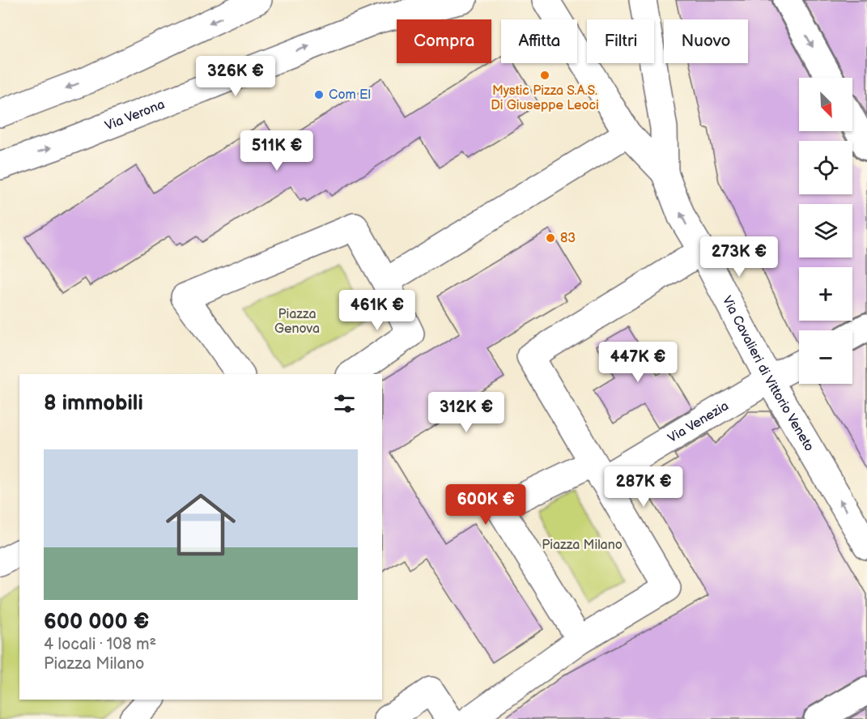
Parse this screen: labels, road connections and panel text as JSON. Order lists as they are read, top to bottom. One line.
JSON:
{"streets":{"street":["Via Verona","Via Cavalieri di Vittorio Veneto","Via Venezia"]},"crossings":[["Via Cavalieri di Vittorio Veneto","Via Venezia"]],"parks":["Piazza Genova","Piazza Milano"],"places":["Mystic Pizza S.A.S. Di Giuseppe Leoci","Com El","83"],"north":"bottom right","page":{"chip":["Compra","Affitta","Filtri","Nuovo"],"price":["326K €","511K €","273K €","461K €","447K €","312K €","287K €","600K €"],"map_buttons":["+","−"],"heading":"8 immobili","list":[{"name":"600 000 €","note":"4 locali · 108 m² · Piazza Milano"}]}}
